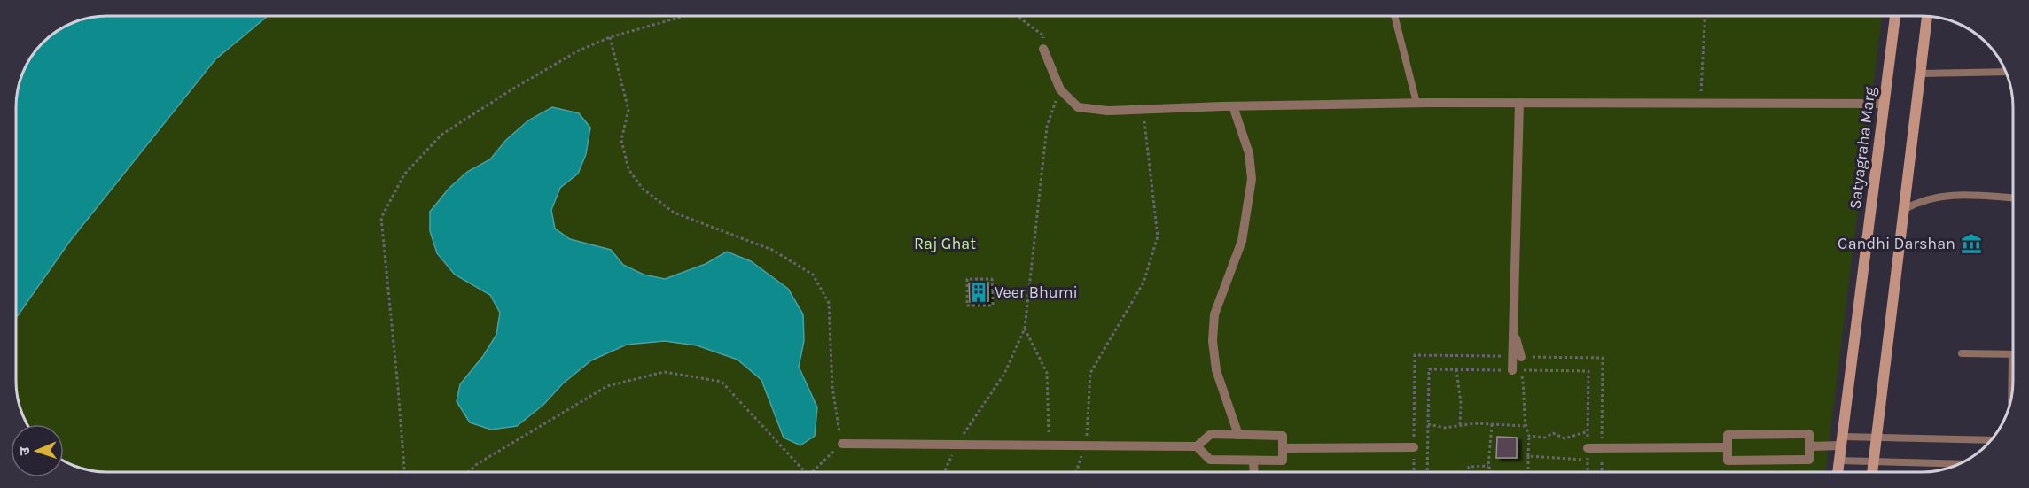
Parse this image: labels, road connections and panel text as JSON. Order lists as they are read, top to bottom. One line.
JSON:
{"streets":{"main road":["Satyagraha Marg"]},"parks":["Raj Ghat"],"places":{"museum":["Gandhi Darshan"],"building":["Veer Bhumi"]},"north":"left"}
